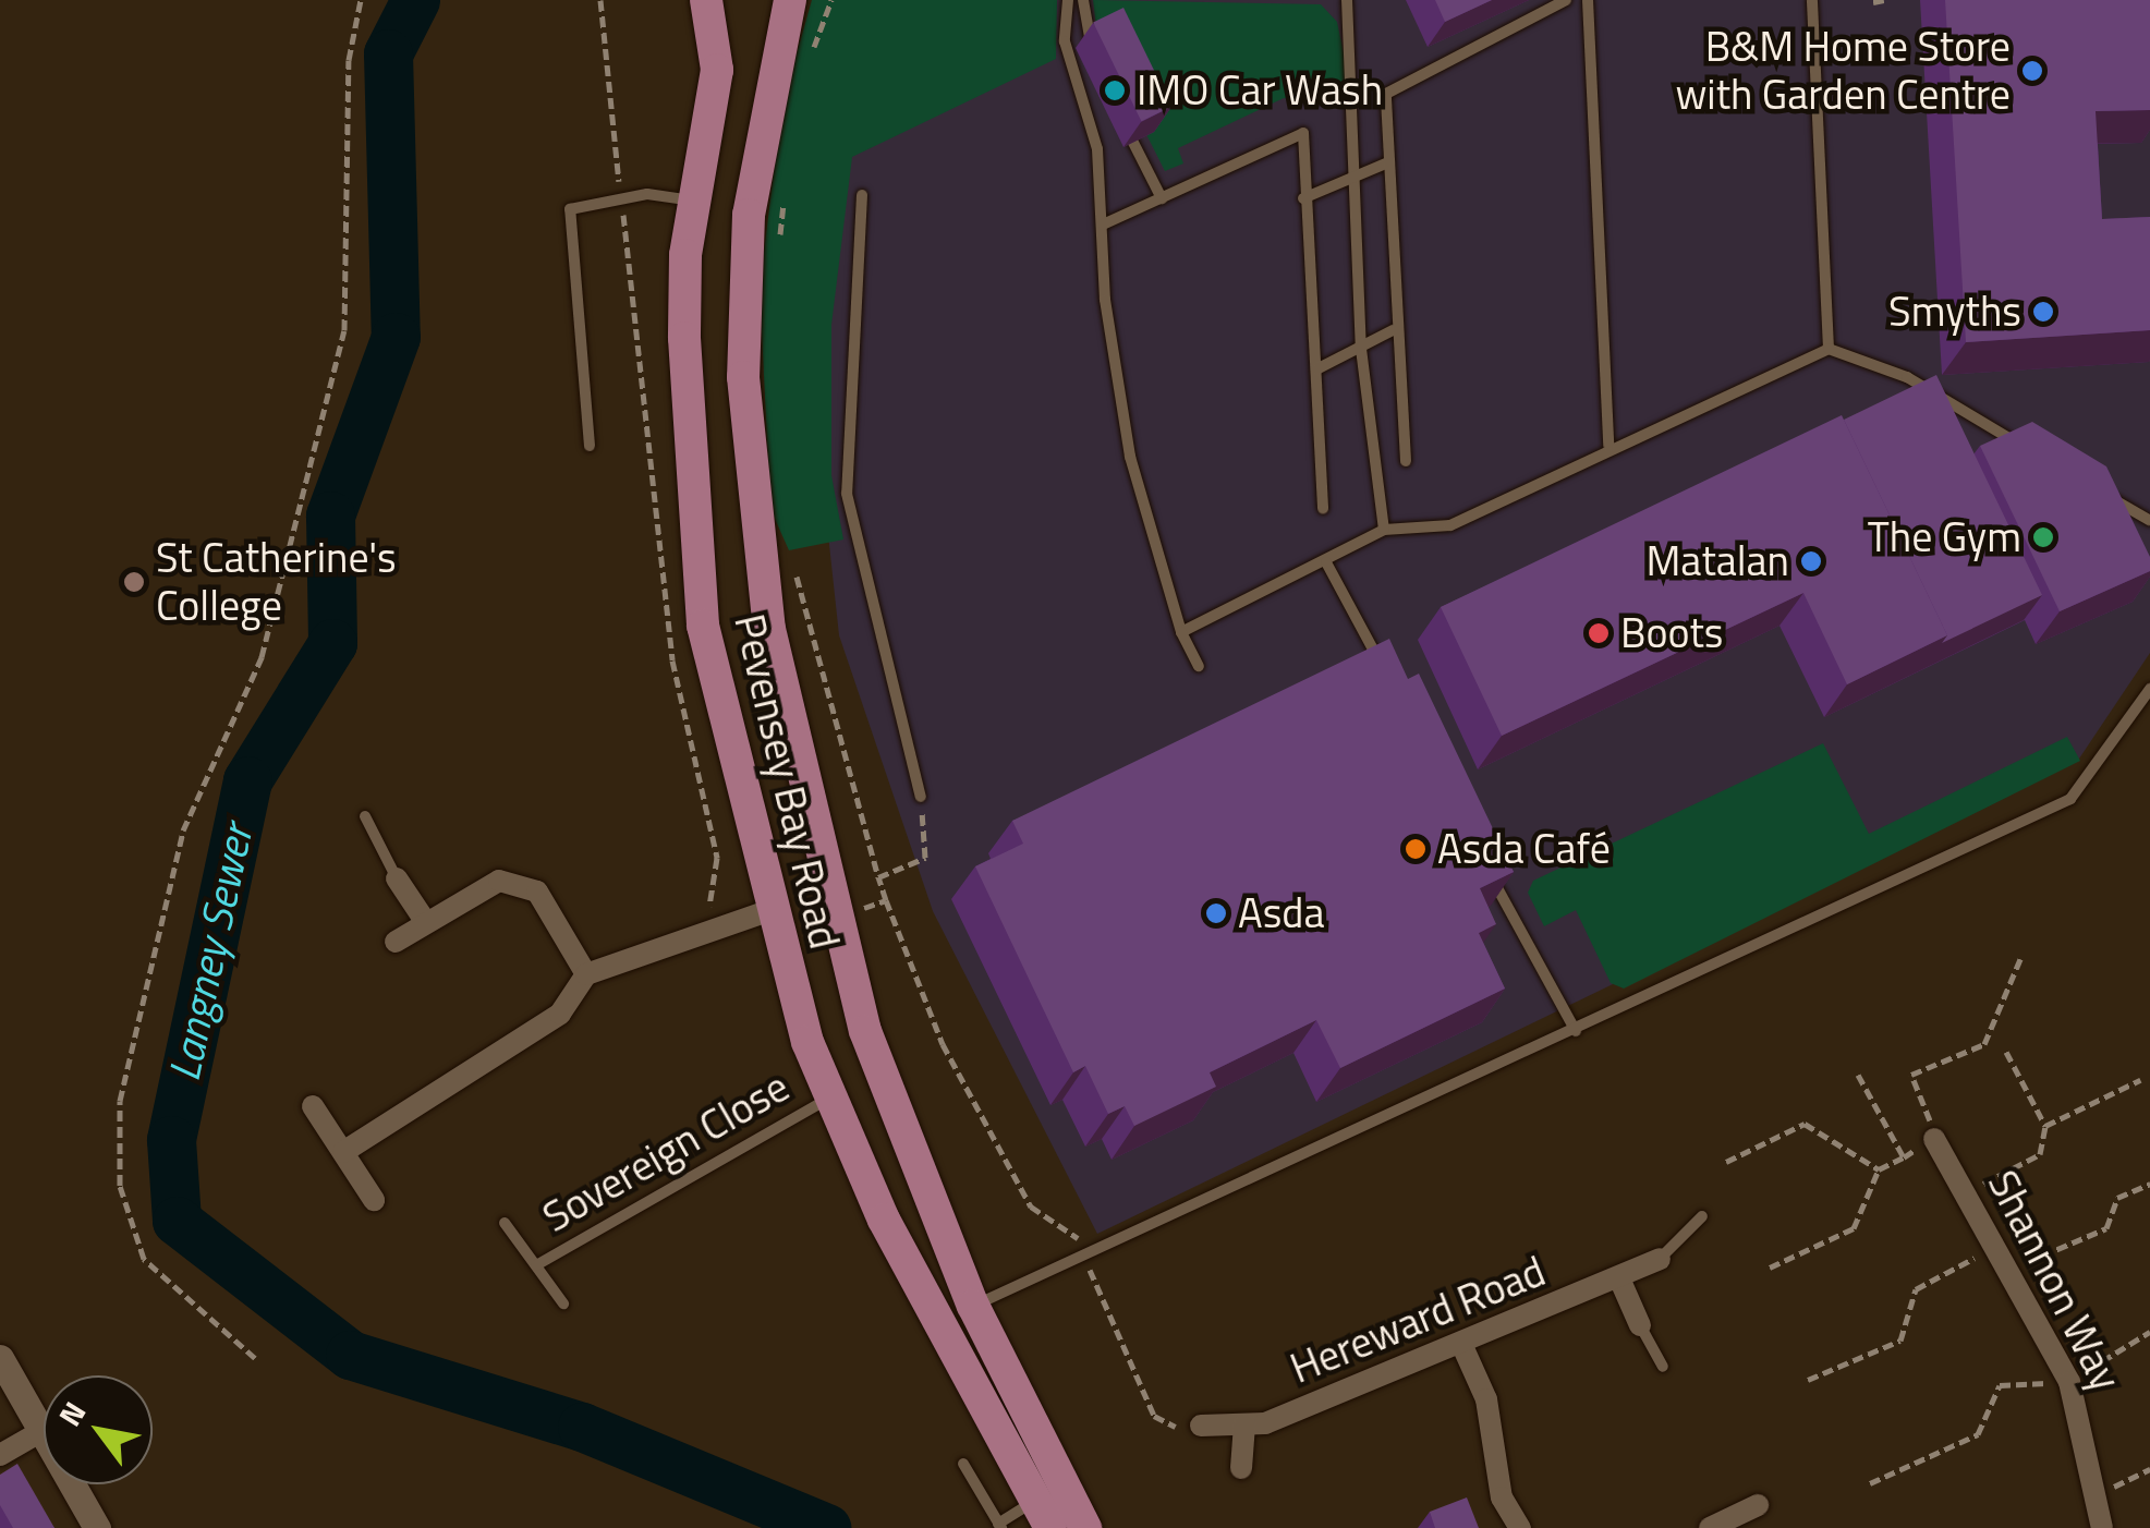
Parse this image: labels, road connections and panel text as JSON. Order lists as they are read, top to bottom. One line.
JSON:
{"streets":{"main road":["Pevensey Bay Road"],"street":["Shannon Way","Hereward Road"],"lane":["Sovereign Close"]},"crossings":[["Pevensey Bay Road","Sovereign Close"]],"water":["Langney Sewer"],"places":["B&M Home Store with Garden Centre","IMO Car Wash","Smyths","The Gym","Matalan","St Catherine's College","Boots","Asda Café","Asda"],"north":"top left"}
